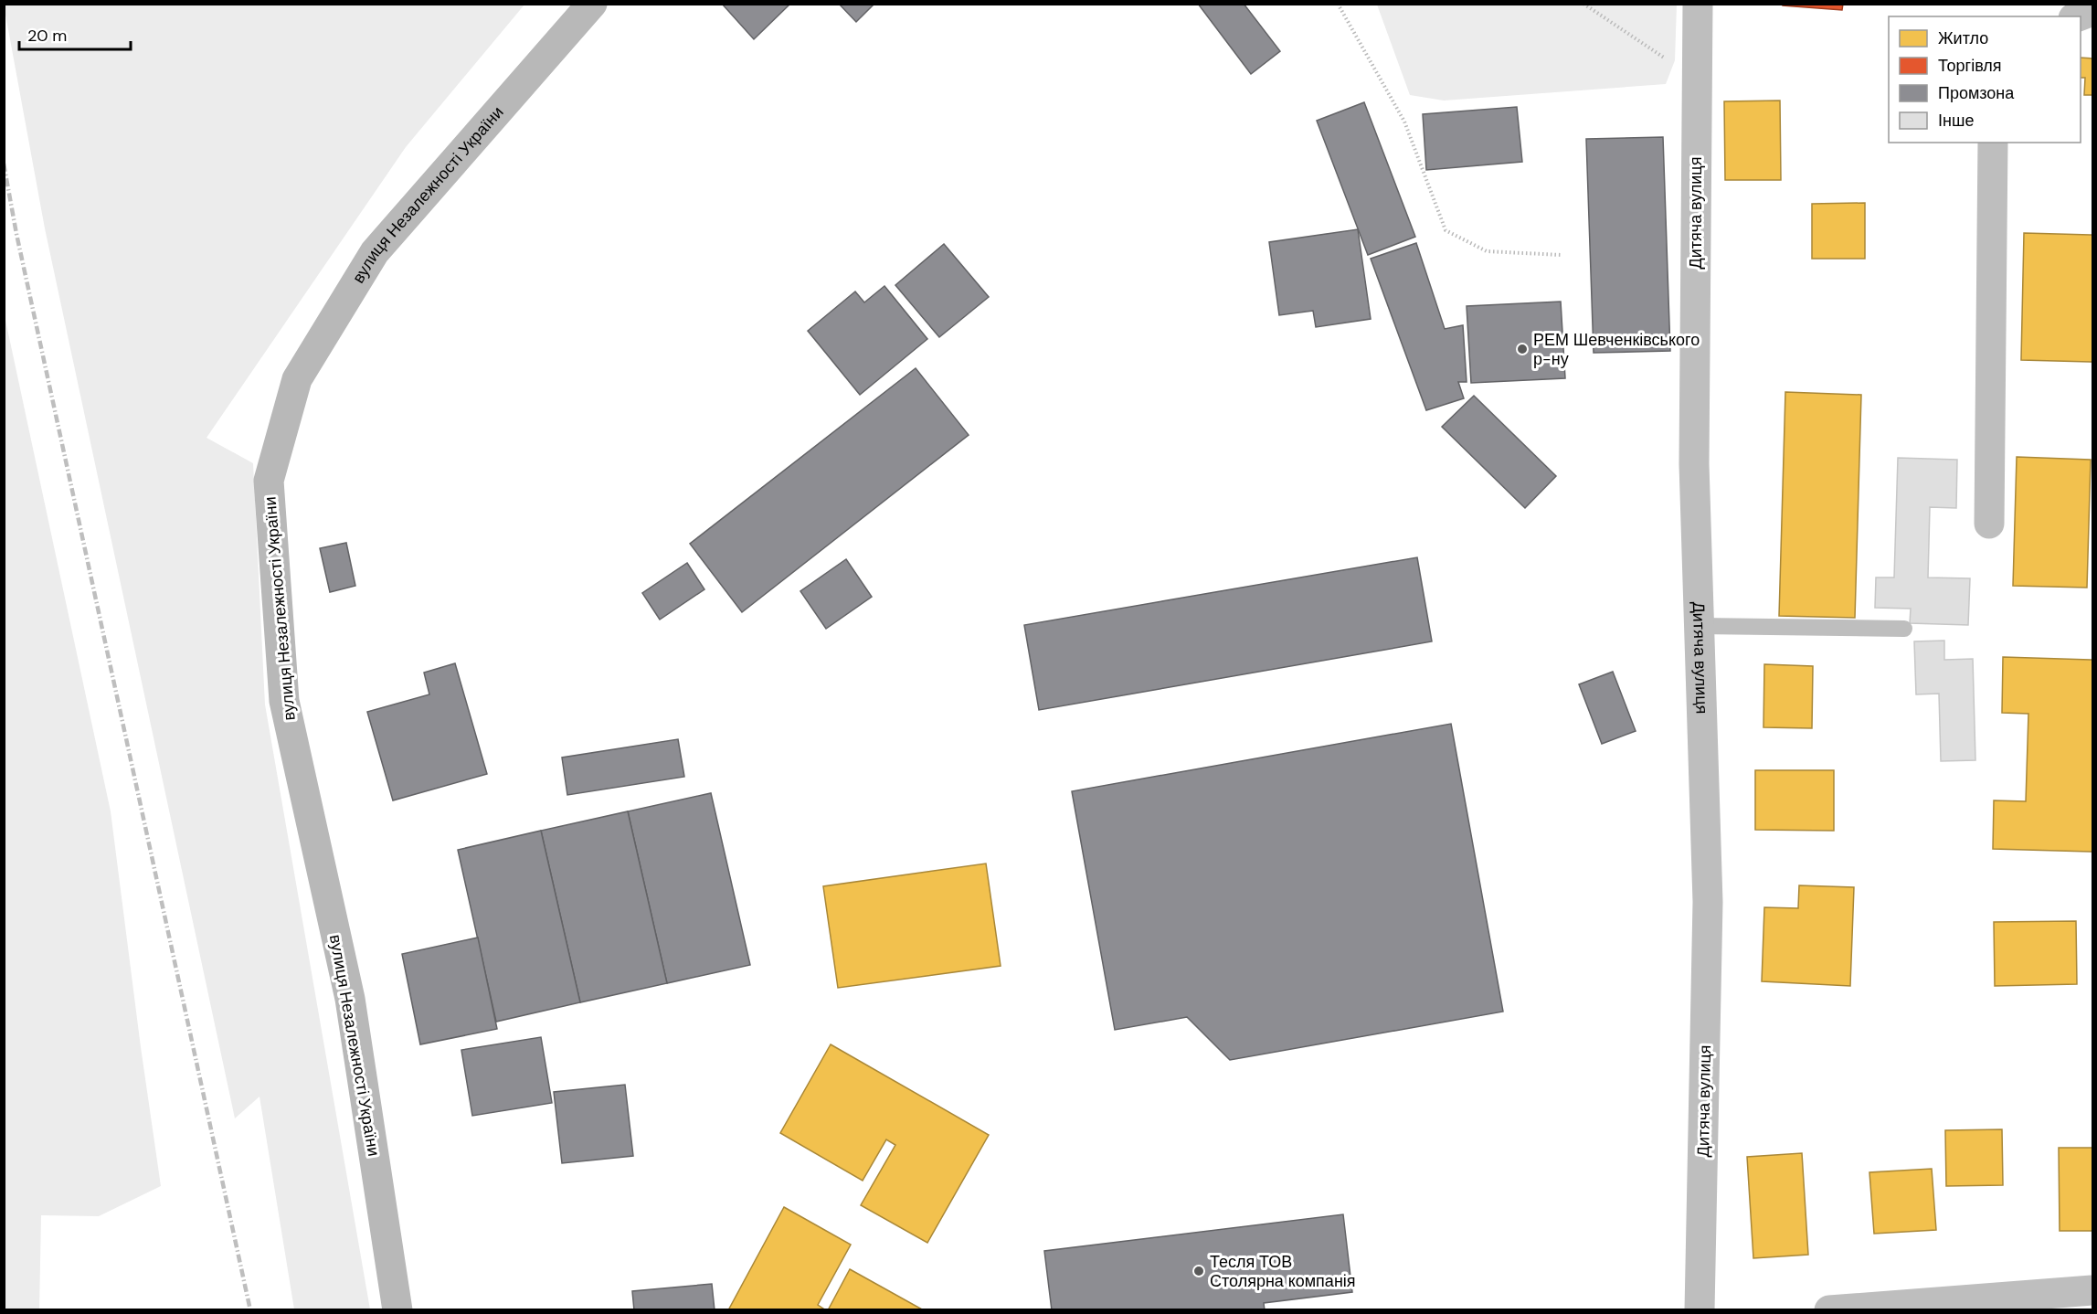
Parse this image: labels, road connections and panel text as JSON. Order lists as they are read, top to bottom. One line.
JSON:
{"streets":{"main road":["вулиця Незалежності України"],"street":["Дитяча вулиця"]},"places":["РЕМ Шевченківського р-ну","Тесля ТОВ Столярна компанія"],"legend":["Житло","Торгівля","Промзона","Інше"],"scale_bar":"20 m"}
